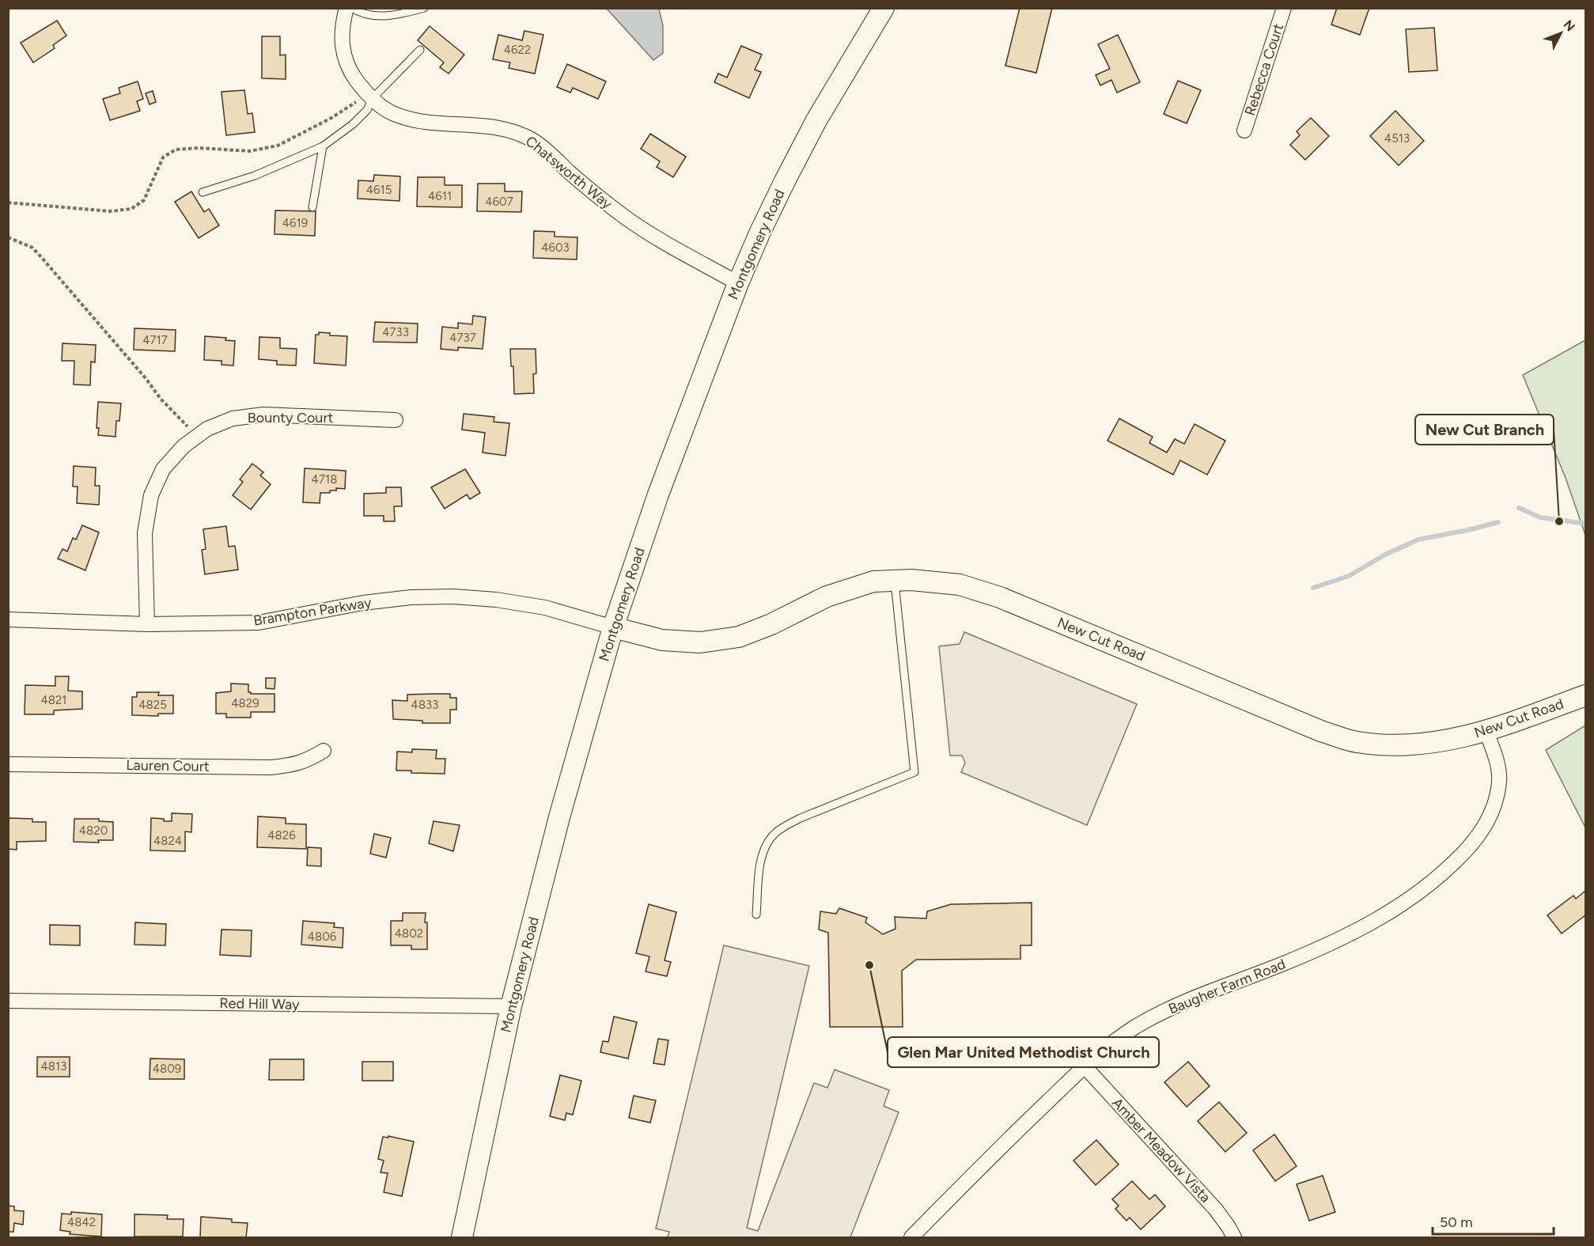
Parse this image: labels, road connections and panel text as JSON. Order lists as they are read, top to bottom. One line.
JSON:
{"streets":{"main road":["Montgomery Road","New Cut Road"],"street":["Rebecca Court","Chatsworth Way","Bounty Court","Brampton Parkway","Lauren Court","Baugher Farm Road","Red Hill Way","Amber Meadow Vista"]},"crossings":[["Chatsworth Way","Montgomery Road"],["Montgomery Road","Brampton Parkway"],["Montgomery Road","New Cut Road"],["Montgomery Road","Red Hill Way"],["Bounty Court","Brampton Parkway"],["Brampton Parkway","New Cut Road"],["New Cut Road","Baugher Farm Road"],["Baugher Farm Road","Amber Meadow Vista"]],"places":["New Cut Branch","Glen Mar United Methodist Church"],"house_numbers":["4622","4513","4615","4611","4607","4619","4603","4733","4737","4717","4718","4821","4829","4825","4833","4820","4826","4824","4802","4806","4813","4809","4842"],"scale_bar":"50 m","north":"top right"}
